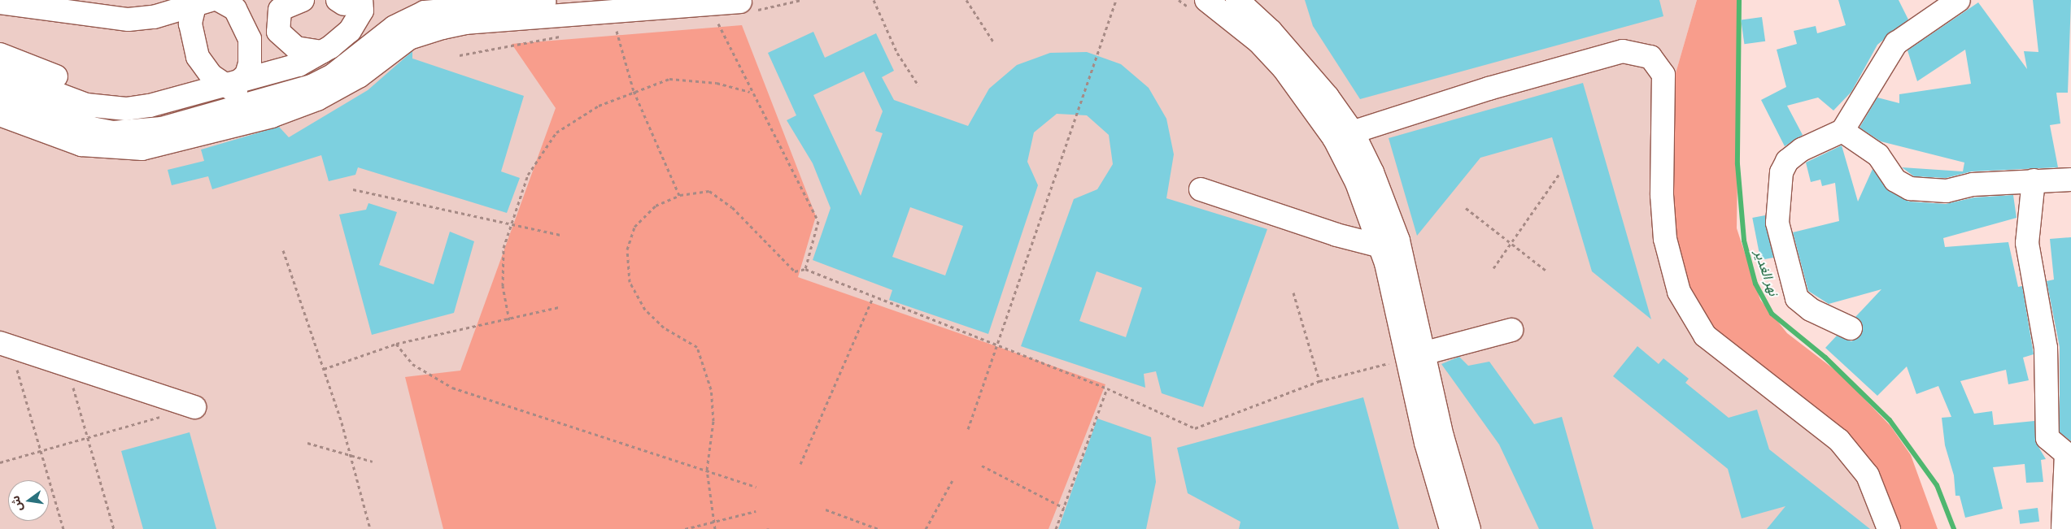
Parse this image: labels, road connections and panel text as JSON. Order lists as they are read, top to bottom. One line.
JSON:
{"water":["نهر الغدير"],"north":"left"}
